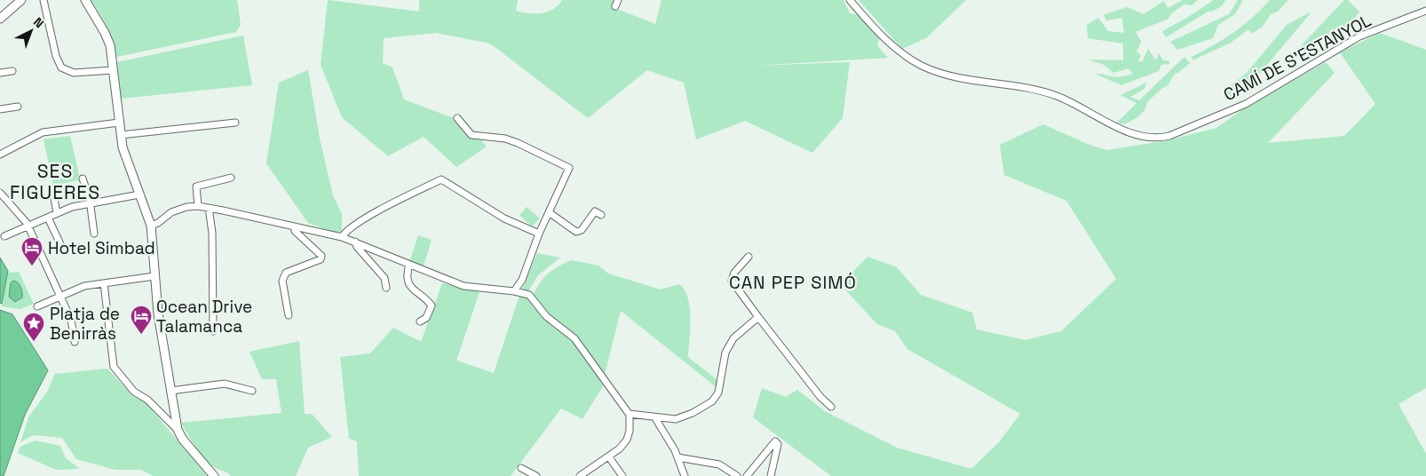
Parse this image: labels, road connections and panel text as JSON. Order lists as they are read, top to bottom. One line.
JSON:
{"streets":{"street":["CAMÍ DE S'ESTANYOL"]},"districts":["SES FIGUERES","CAN PEP SIMÓ"],"places":{"hotel":["Hotel Simbad","Ocean Drive Talamanca"],"place":["Platja de Benirràs"]},"north":"top right"}
